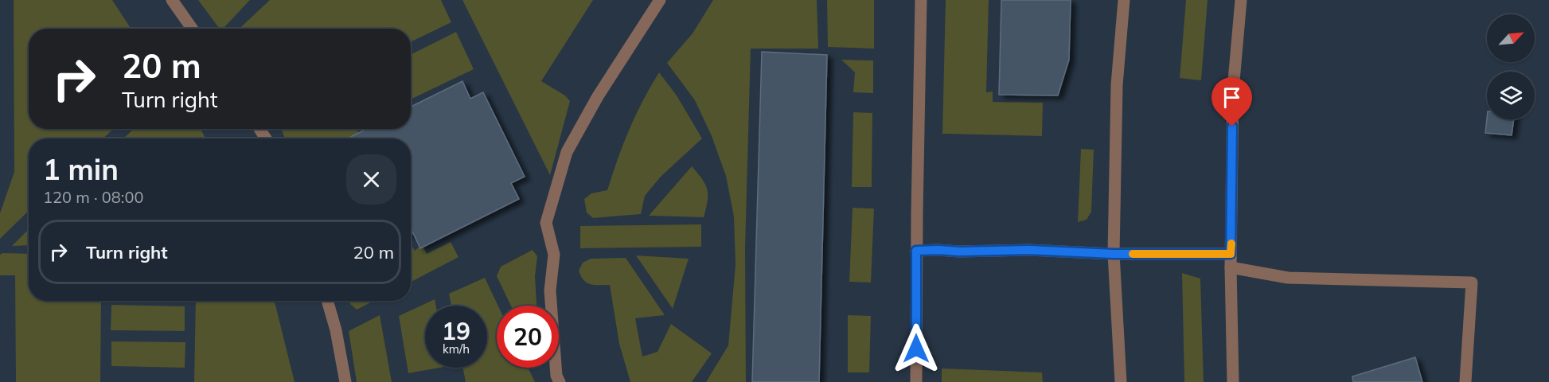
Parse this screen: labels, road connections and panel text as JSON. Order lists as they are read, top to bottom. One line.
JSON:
{"north":"top right","page":{"turn":["20 m","Turn right"],"heading":["1 min","120 m · 08:00"],"list":[{"name":"Turn right","value":"20 m"}],"speed":"19 km/h","limit":"20"}}
